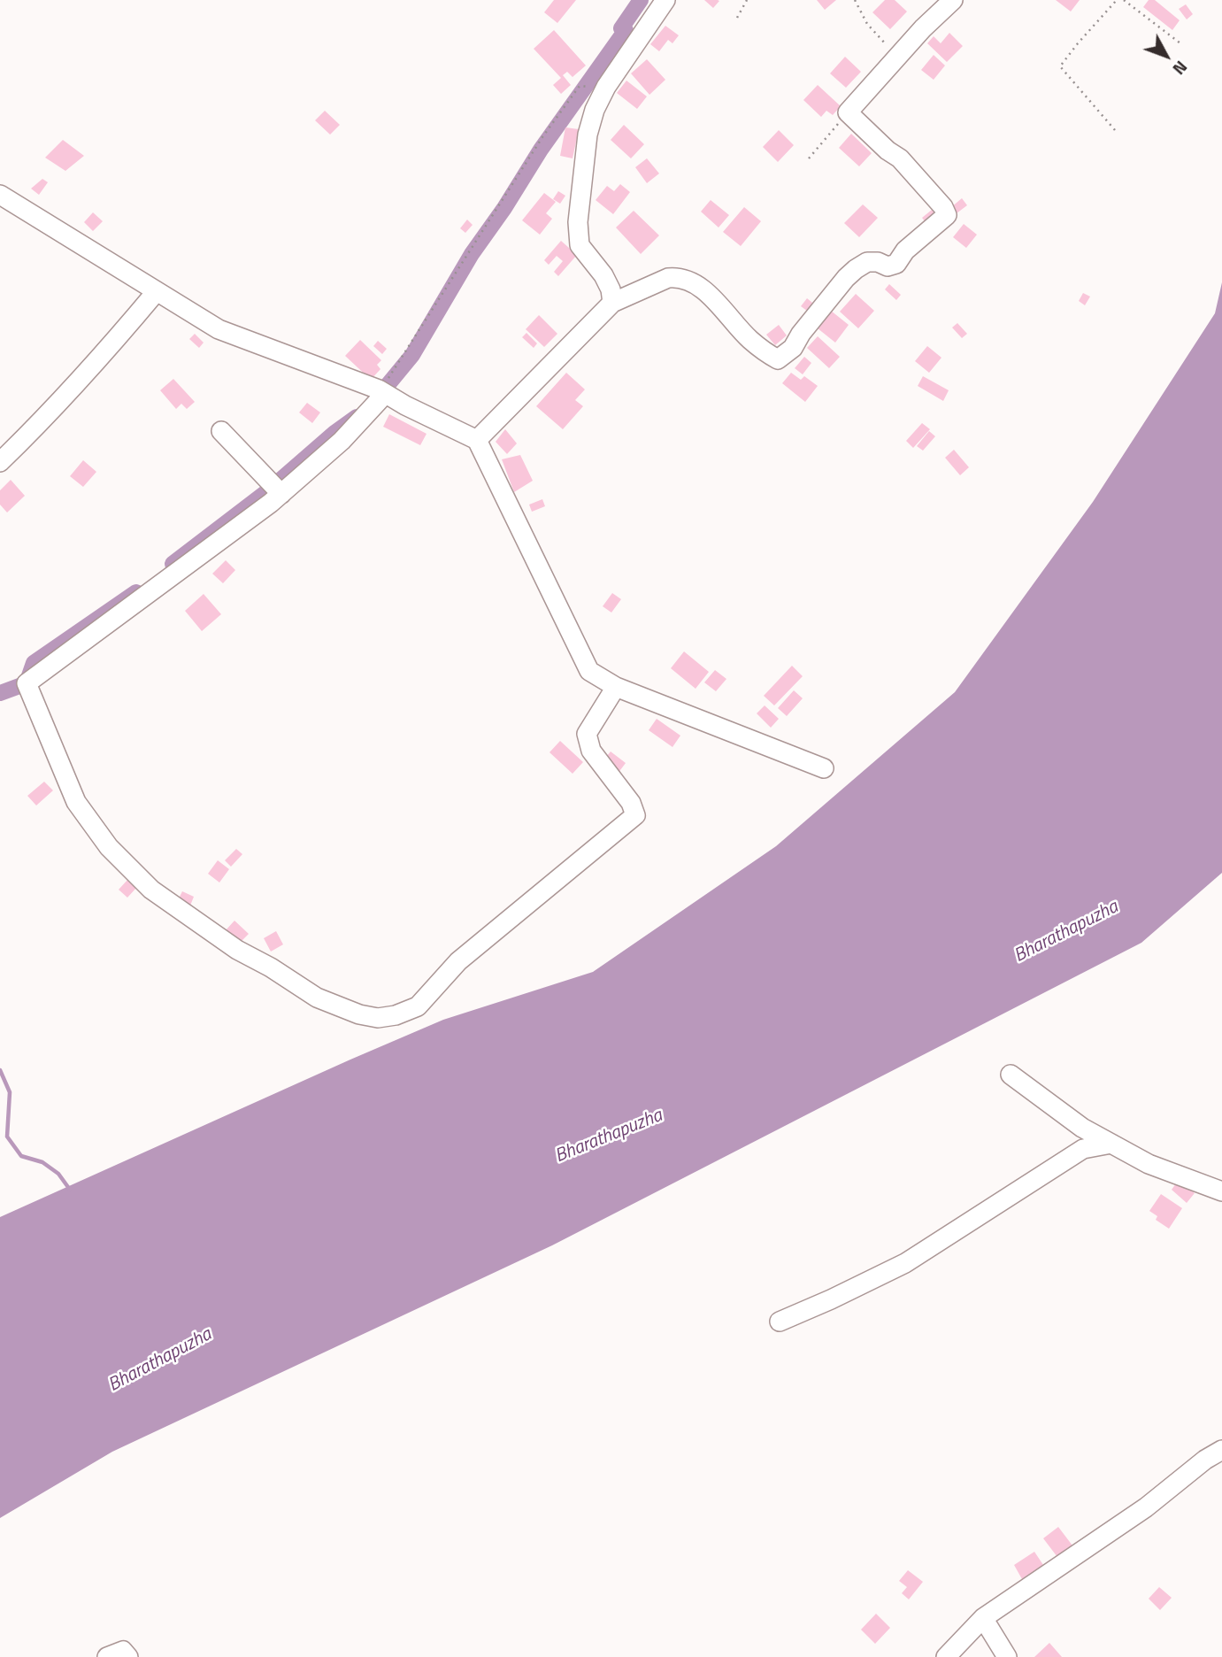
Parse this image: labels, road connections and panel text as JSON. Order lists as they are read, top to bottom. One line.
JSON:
{"water":["Bharathapuzha"],"north":"bottom right"}
